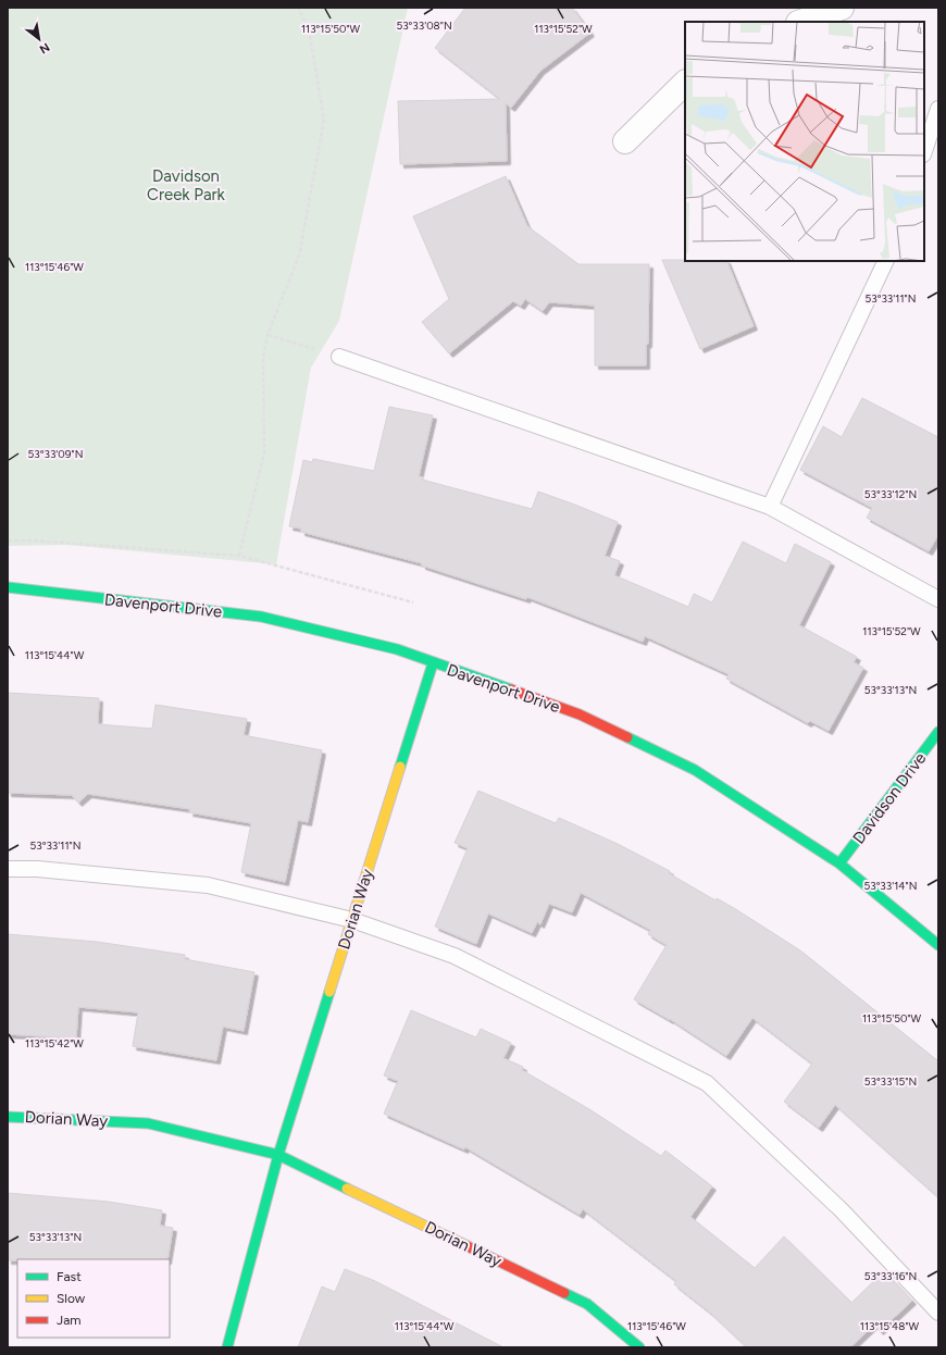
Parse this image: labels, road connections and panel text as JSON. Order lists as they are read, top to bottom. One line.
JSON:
{"streets":{"street":["Davenport Drive","Davidson Drive","Dorian Way"]},"crossings":[["Davenport Drive","Davidson Drive"],["Davenport Drive","Dorian Way"]],"parks":["Davidson Creek Park"],"legend":["Fast","Slow","Jam"],"north":"bottom right","coordinates":["53°33'08\"N","113°15'50\"W","113°15'52\"W","113°15'46\"W","53°33'11\"N","53°33'09\"N","53°33'12\"N","113°15'44\"W","53°33'13\"N","53°33'14\"N","113°15'42\"W","53°33'15\"N","53°33'16\"N","113°15'48\"W"]}
